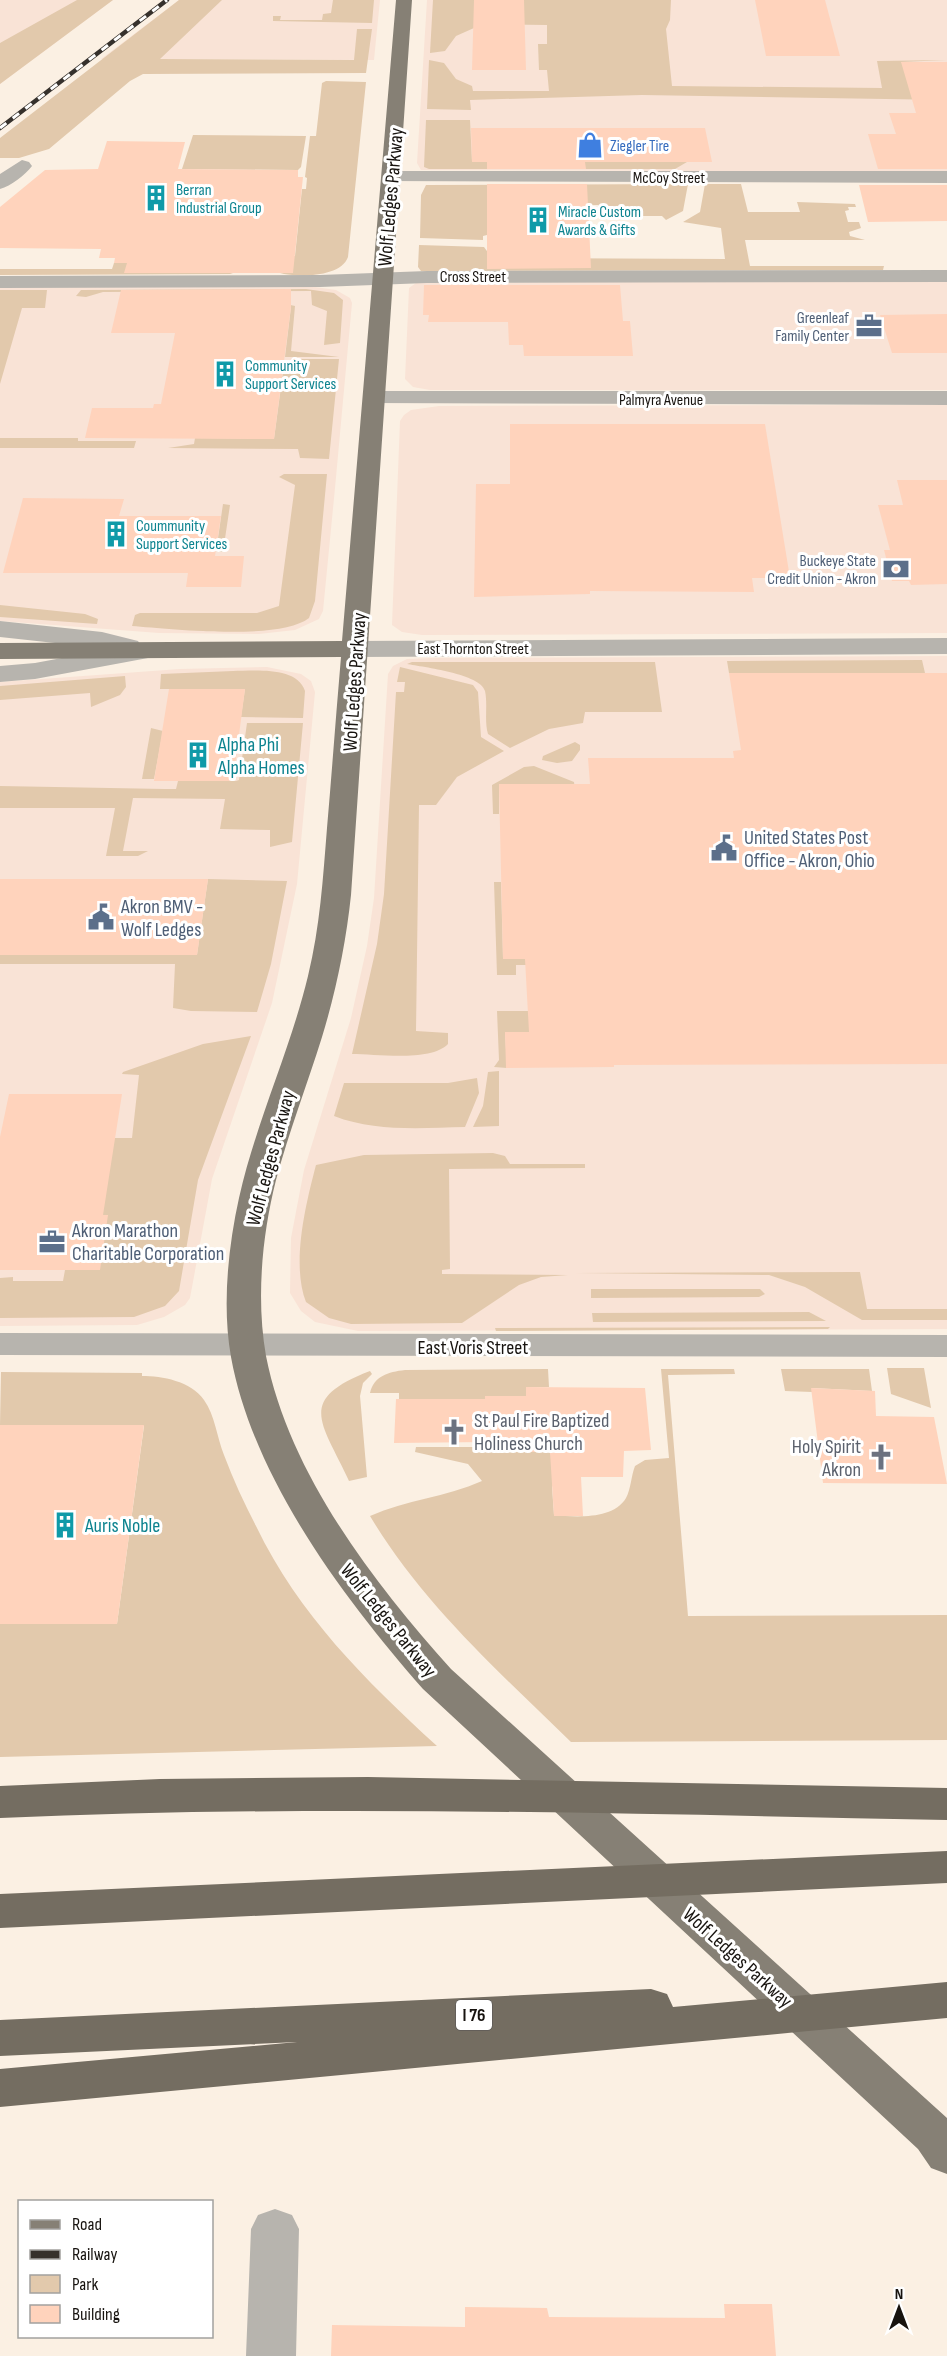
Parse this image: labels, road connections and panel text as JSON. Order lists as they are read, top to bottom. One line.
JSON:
{"streets":{"highway":["I 76"],"main road":["Wolf Ledges Parkway","East Thornton Street"],"street":["McCoy Street","Cross Street","Palmyra Avenue","East Voris Street"]},"crossings":[["McCoy Street","Wolf Ledges Parkway"],["Wolf Ledges Parkway","Cross Street"],["Wolf Ledges Parkway","Palmyra Avenue"],["Wolf Ledges Parkway","East Thornton Street"],["Wolf Ledges Parkway","East Voris Street"]],"places":{"shop":["Ziegler Tire"],"building":["Berran Industrial Group","Miracle Custom Awards & Gifts","Community Support Services","Coummunity Support Services","Alpha Phi Alpha Homes","Auris Noble"],"office":["Greenleaf Family Center","Akron Marathon Charitable Corporation"],"bank":["Buckeye State Credit Union - Akron"],"public building":["United States Post Office - Akron, Ohio","Akron BMV - Wolf Ledges"],"church":["St Paul Fire Baptized Holiness Church","Holy Spirit Akron"]},"legend":["Road","Railway","Park","Building"],"north":"top"}
